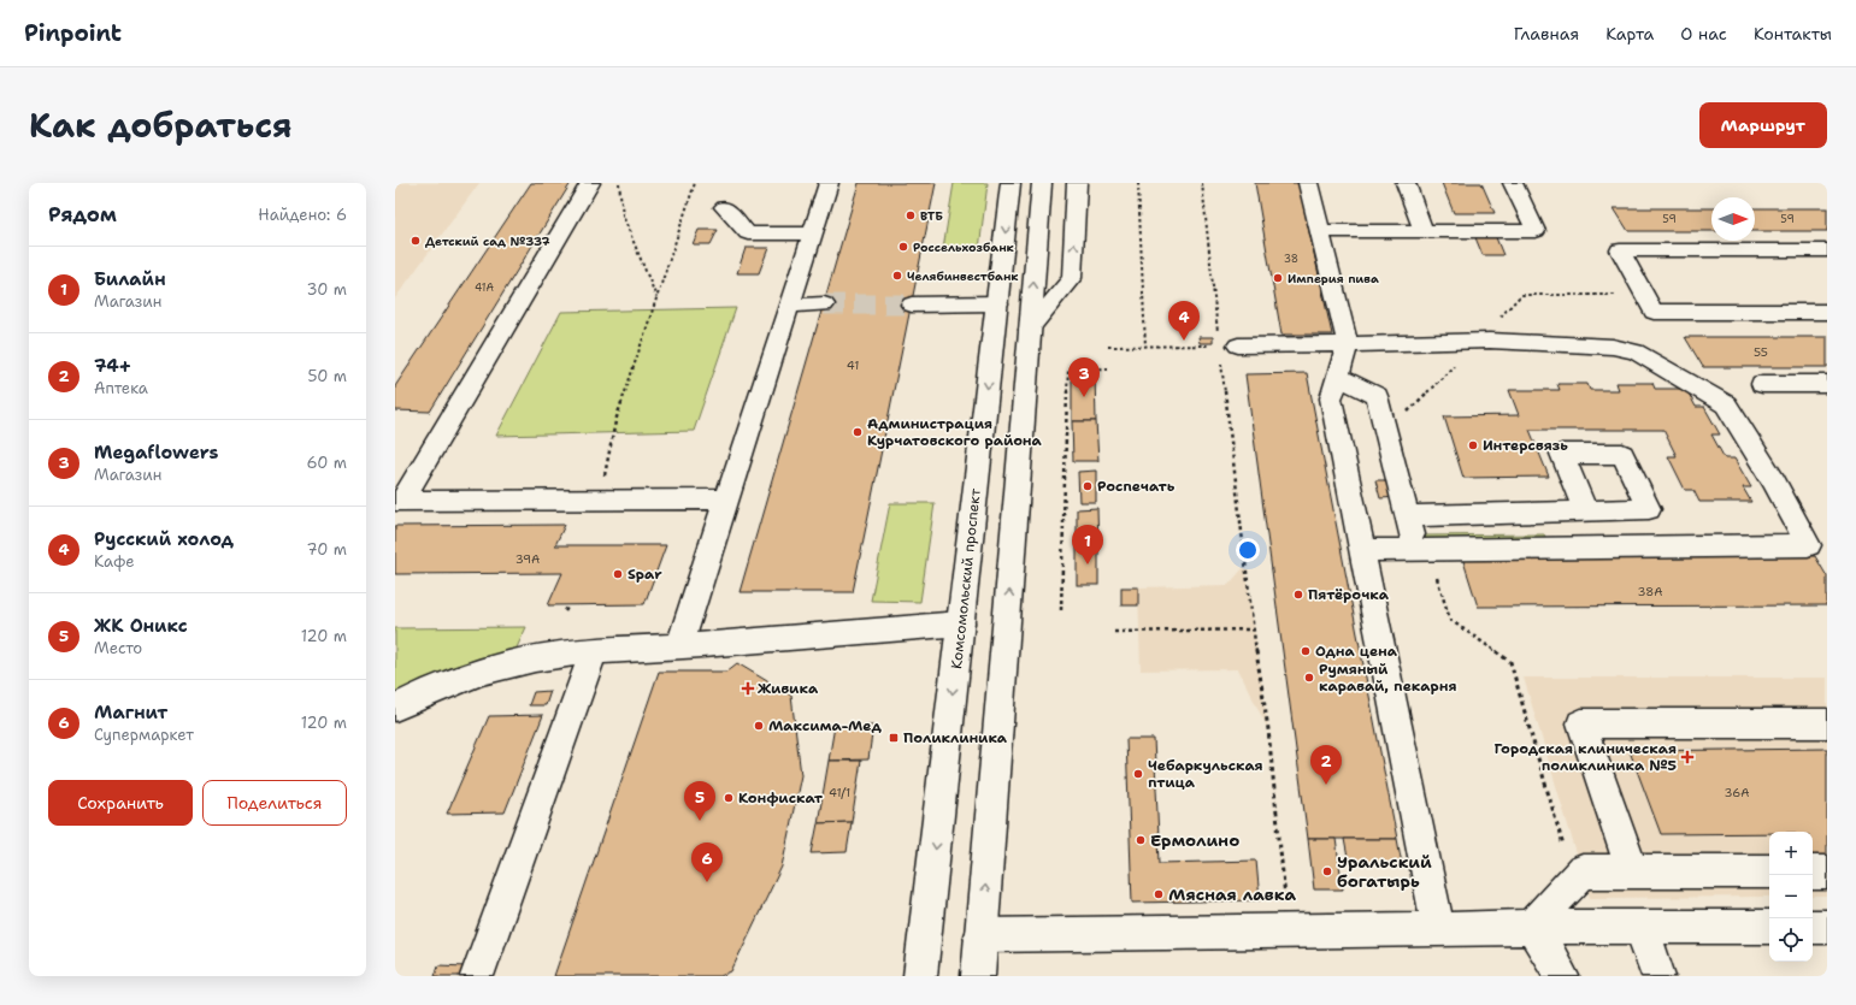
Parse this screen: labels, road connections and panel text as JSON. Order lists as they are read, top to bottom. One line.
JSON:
{"streets":{"main road":["Комсомольский проспект"]},"places":{"other":["ВТБ","Детский сад №337","Россельхозбанк","Челябинвестбанк","Империя пива","Администрация Курчатовского района","Интерсвязь","Роспечать","Spar","Пятёрочка","Одна цена","Румяный каравай, пекарня","Максима-Мед","Чебаркульская птица","Конфискат","Ермолино","Уральский богатырь","Мясная лавка"],"health":["Живика","Городская клиническая поликлиника №5"],"transit":["Поликлиника"]},"house_numbers":["59","59","38","41А","55","41","39А","38А","41/1","36А"],"north":"right","page":{"header":"Pinpoint","nav":["Главная","Карта","О нас","Контакты"],"title":"Как добраться","buttons":["Маршрут",["Сохранить","Поделиться"]],"heading":["Рядом","Найдено: 6"],"list":[{"mark":"1","name":"Билайн","note":"Магазин","value":"30 m"},{"mark":"2","name":"74+","note":"Аптека","value":"50 m"},{"mark":"3","name":"Megaflowers","note":"Магазин","value":"60 m"},{"mark":"4","name":"Русский холод","note":"Кафе","value":"70 m"},{"mark":"5","name":"ЖК Оникс","note":"Место","value":"120 m"},{"mark":"6","name":"Магнит","note":"Супермаркет","value":"120 m"}],"pins":["4","3","1","2","5","6"],"map_buttons":["+","−"]}}
